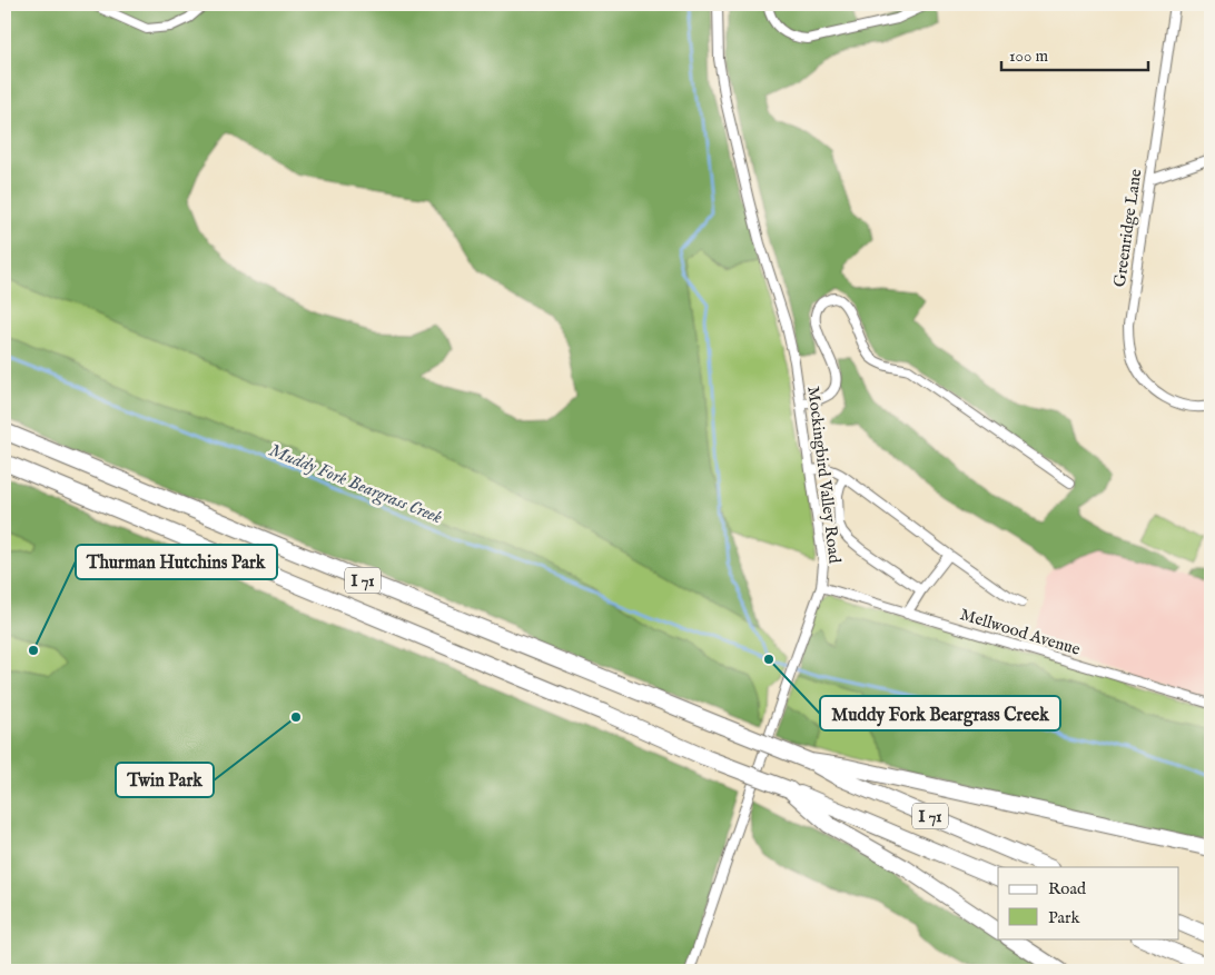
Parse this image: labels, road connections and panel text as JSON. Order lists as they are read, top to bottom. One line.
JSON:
{"streets":{"highway":["I 71"],"street":["Greenridge Lane","Mockingbird Valley Road","Mellwood Avenue"]},"crossings":[["Mockingbird Valley Road","Mellwood Avenue"]],"water":["Muddy Fork Beargrass Creek"],"places":["Thurman Hutchins Park","Muddy Fork Beargrass Creek","Twin Park"],"legend":["Road","Park"],"scale_bar":"100 m"}
